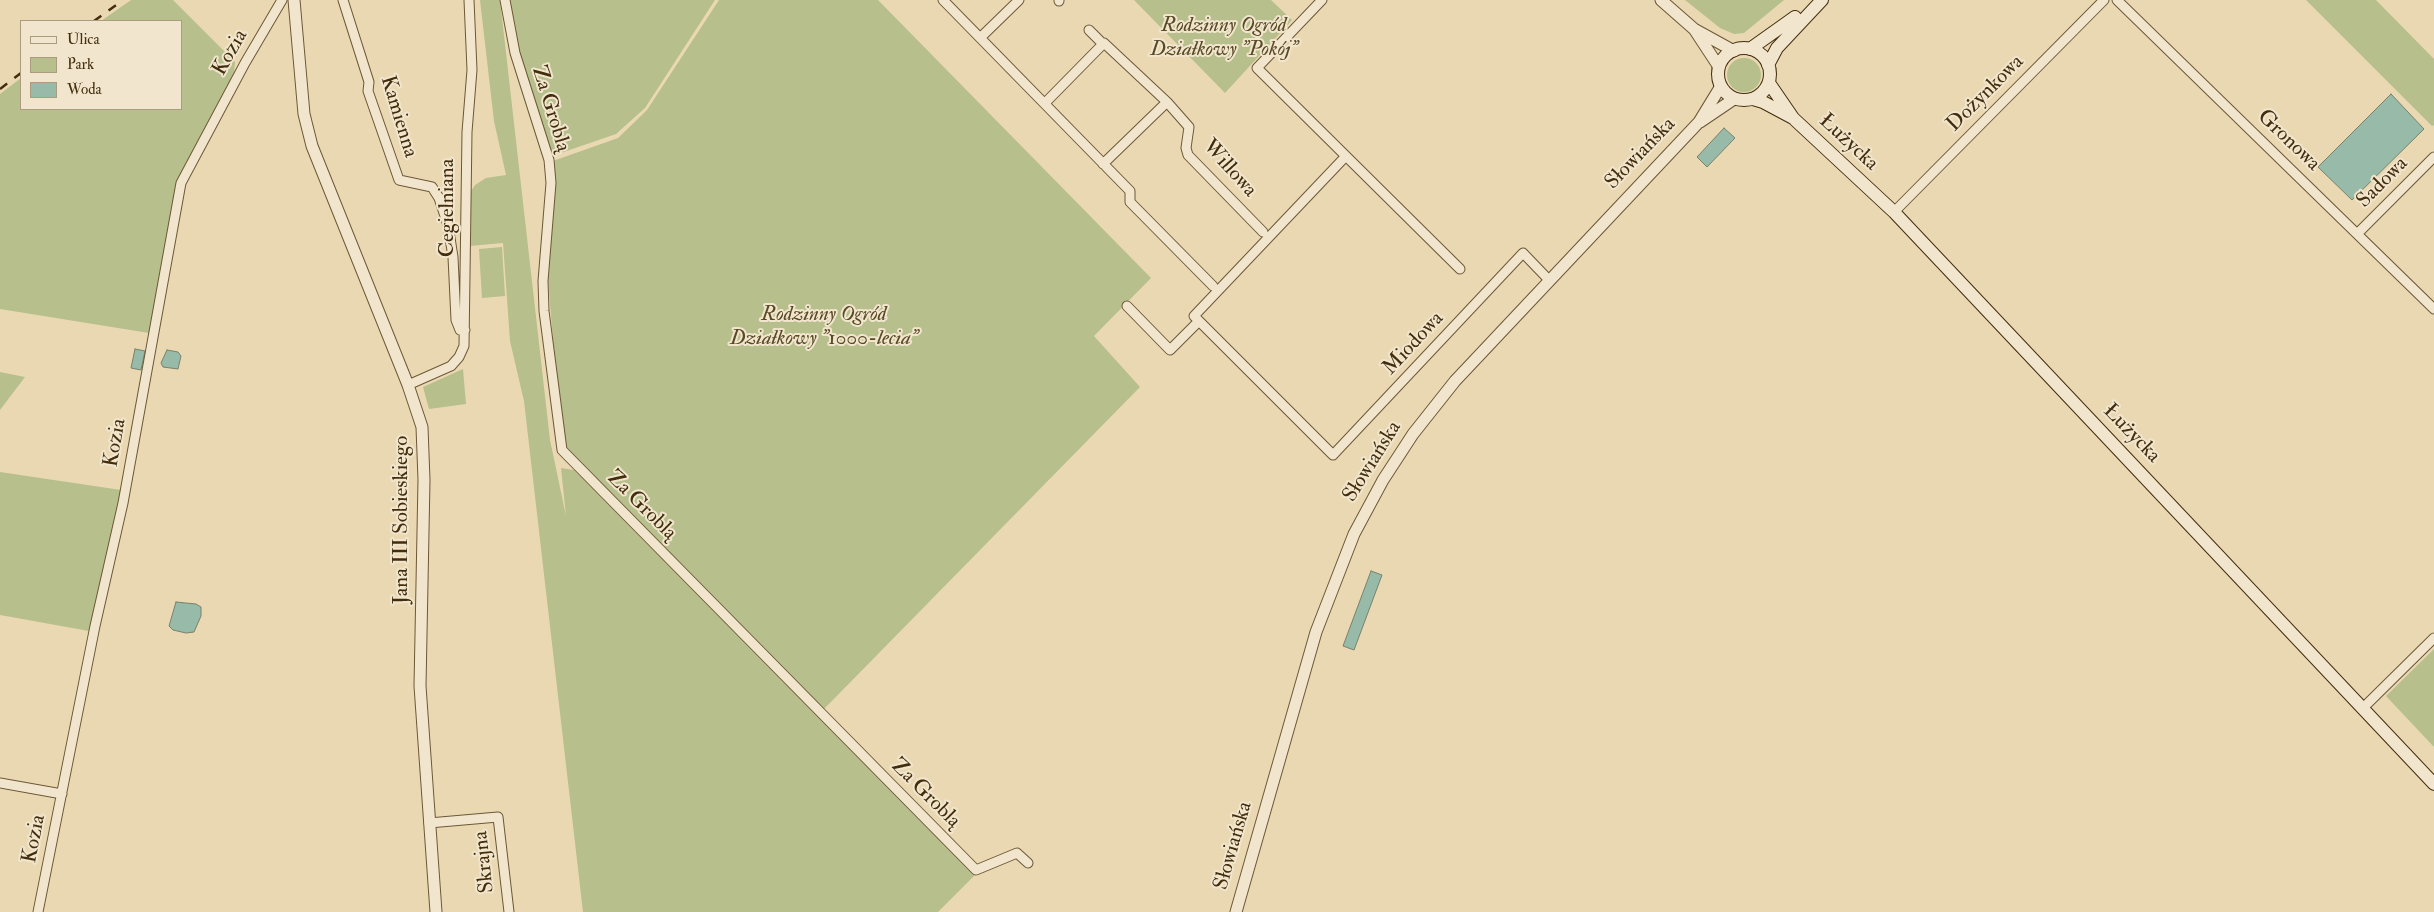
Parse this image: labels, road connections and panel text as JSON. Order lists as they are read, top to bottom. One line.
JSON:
{"streets":{"main road":["Łużycka"],"street":["Kozia","Dożynkowa","Za Groblą","Kamienna","Gronowa","Słowiańska","Willowa","Sadowa","Cegielniana","Miodowa","Jana III Sobieskiego","Skrajna"]},"crossings":[["Dożynkowa","Łużycka"],["Kamienna","Cegielniana"],["Gronowa","Sadowa"],["Łużycka","Słowiańska"],["Słowiańska","Miodowa"],["Cegielniana","Jana III Sobieskiego"],["Jana III Sobieskiego","Skrajna"]],"parks":["Rodzinny Ogród Działkowy \"Pokój\"","Rodzinny Ogród Działkowy \"1000-lecia\""],"legend":["Ulica","Park","Woda"]}
